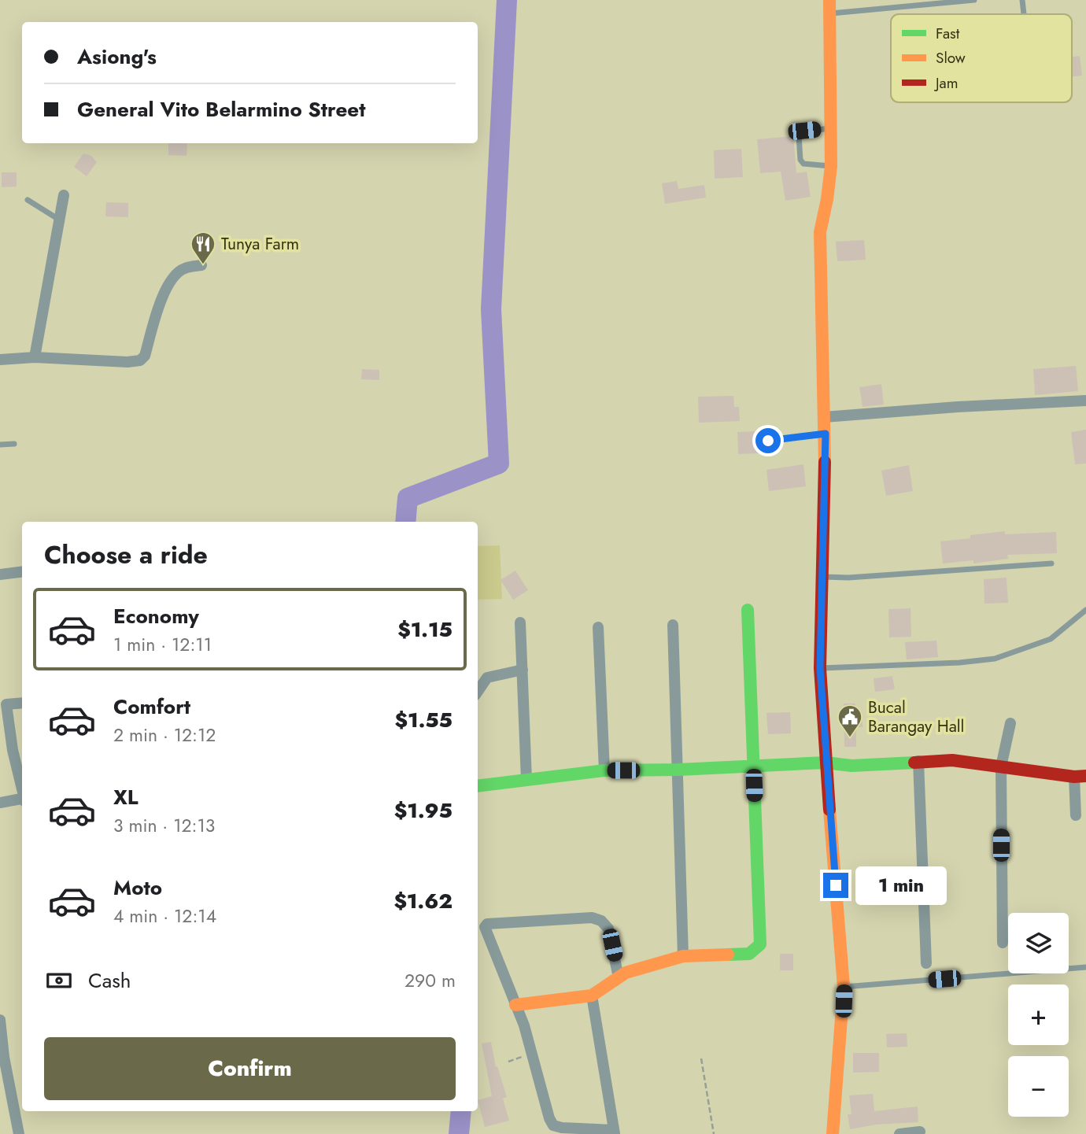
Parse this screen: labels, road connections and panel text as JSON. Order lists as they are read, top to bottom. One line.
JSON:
{"places":{"restaurant":["Tunya Farm"],"public building":["Bucal Barangay Hall"]},"legend":["Fast","Slow","Jam"],"page":{"banner":["Asiong's","General Vito Belarmino Street"],"heading":"Choose a ride","list":[{"name":"Economy","note":"1 min · 12:11","value":"$1.15"},{"name":"Comfort","note":"2 min · 12:12","value":"$1.55"},{"name":"XL","note":"3 min · 12:13","value":"$1.95"},{"name":"Moto","note":"4 min · 12:14","value":"$1.62"}],"bubble":"1 min","map_buttons":["+","−"],"pay":["Cash","290 m"],"buttons":"Confirm"}}
